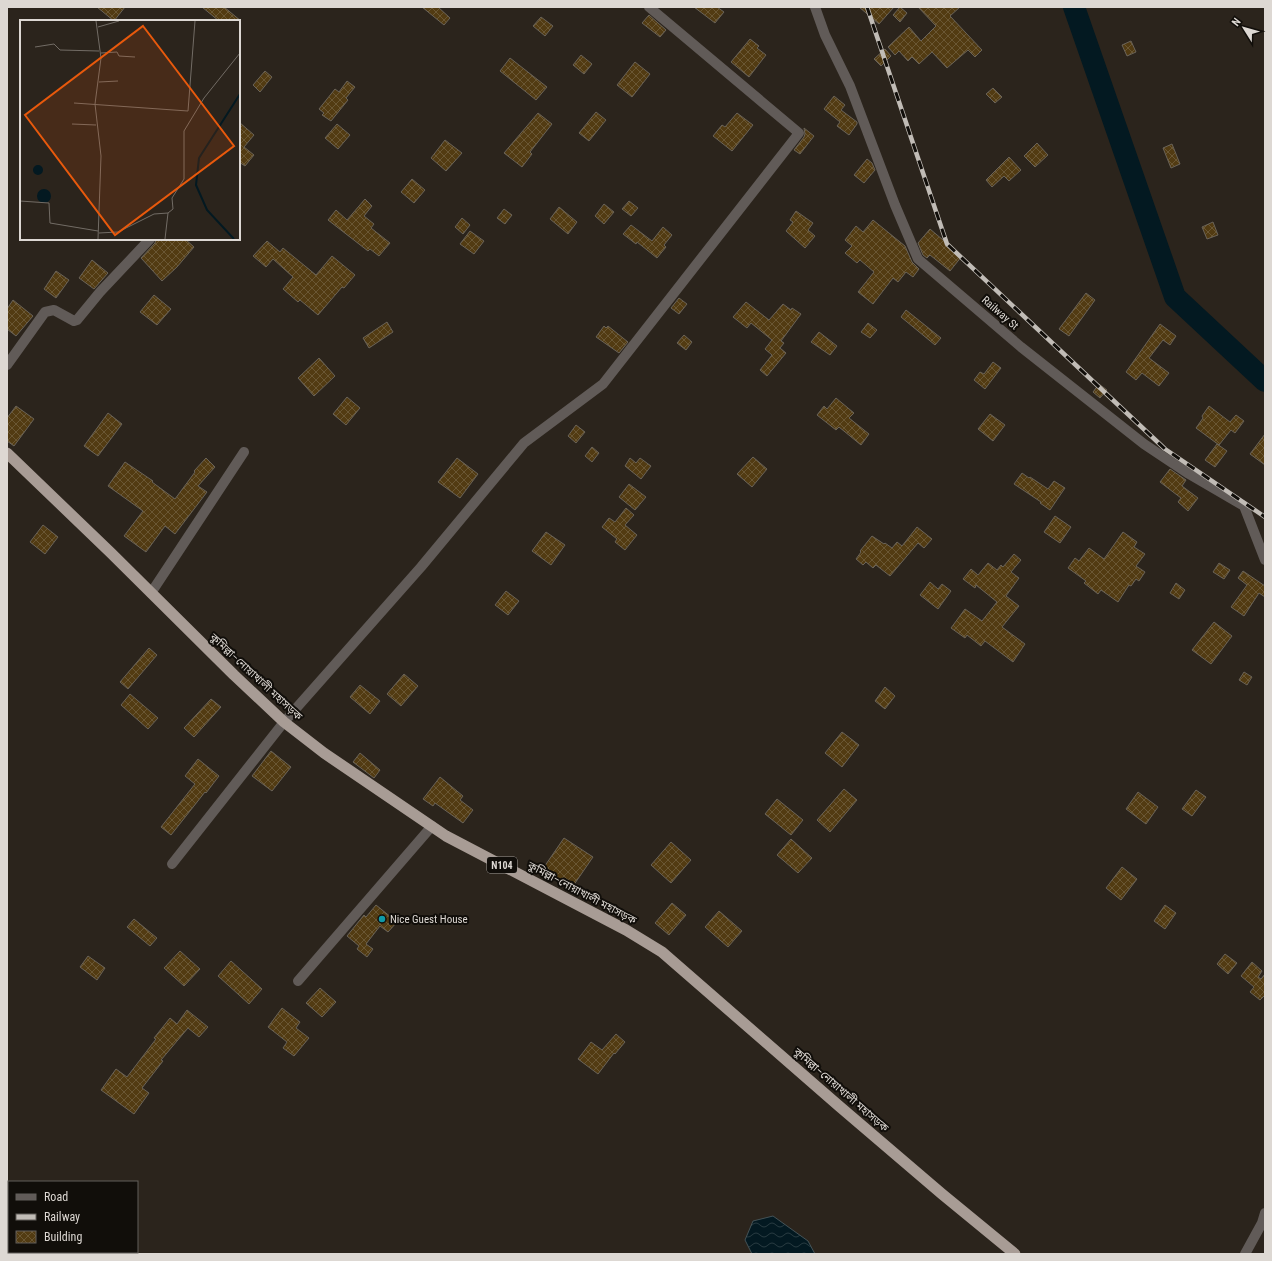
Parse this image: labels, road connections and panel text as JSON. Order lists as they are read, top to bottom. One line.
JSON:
{"streets":{"highway":["কুমিল্লা–নোয়াখালী মহাসড়ক","N104"],"street":["Railway St"]},"places":["Nice Guest House"],"legend":["Road","Railway","Building"],"north":"top left"}
